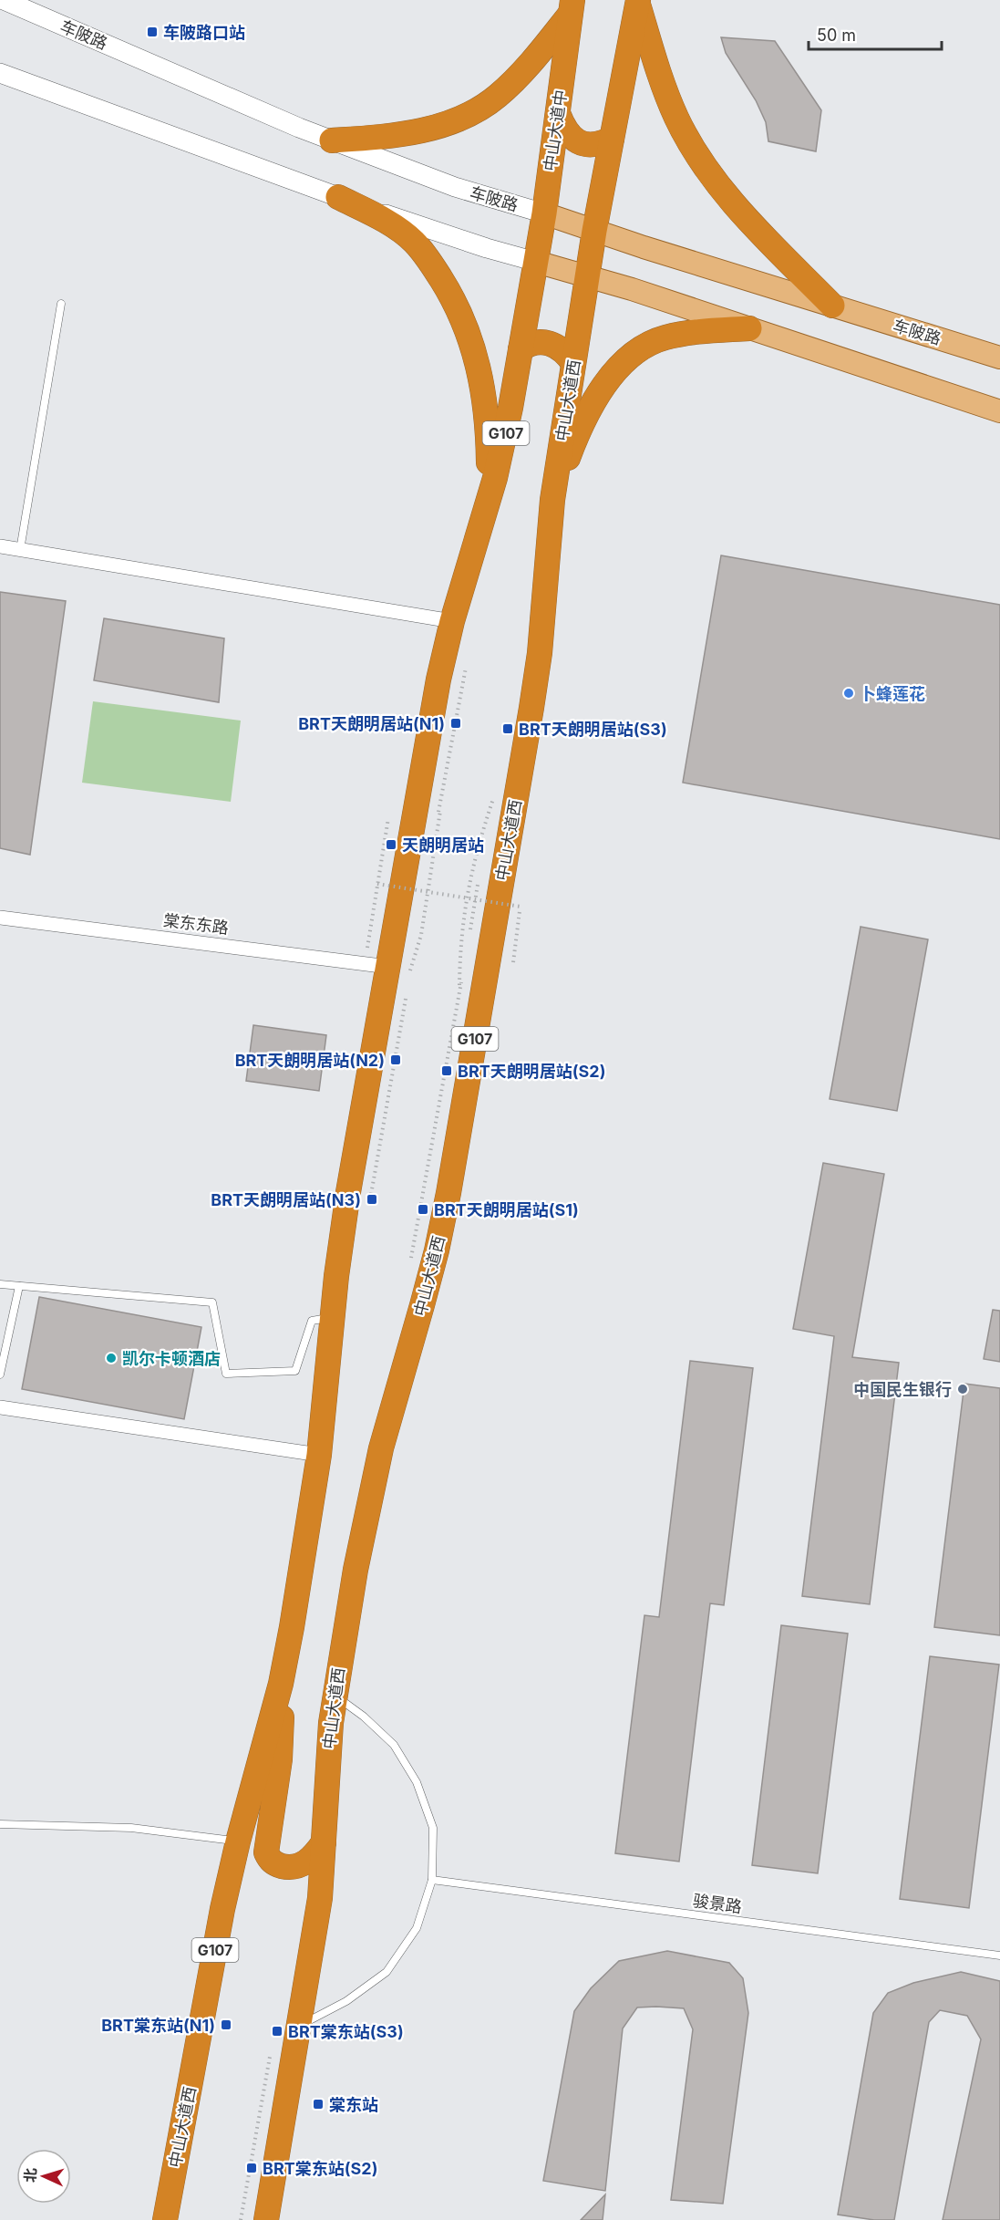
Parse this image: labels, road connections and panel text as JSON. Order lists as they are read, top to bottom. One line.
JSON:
{"streets":{"highway":["中山大道中","中山大道西","G107"],"main road":["车陂路"],"street":["棠东东路"],"lane":["骏景路"]},"crossings":[["车陂路","中山大道中"],["车陂路","中山大道西"],["车陂路","G107"],["中山大道中","中山大道西"],["中山大道西","G107"],["中山大道西","棠东东路"]],"places":{"transit":["车陂路口站","BRT天朗明居站(N1)","BRT天朗明居站(S3)","天朗明居站","BRT天朗明居站(N2)","BRT天朗明居站(S2)","BRT天朗明居站(N3)","BRT天朗明居站(S1)","BRT棠东站(N1)","BRT棠东站(S3)","棠东站","BRT棠东站(S2)"],"other":["卜蜂莲花","凯尔卡顿酒店","中国民生银行"]},"scale_bar":"50 m","north":"left"}
